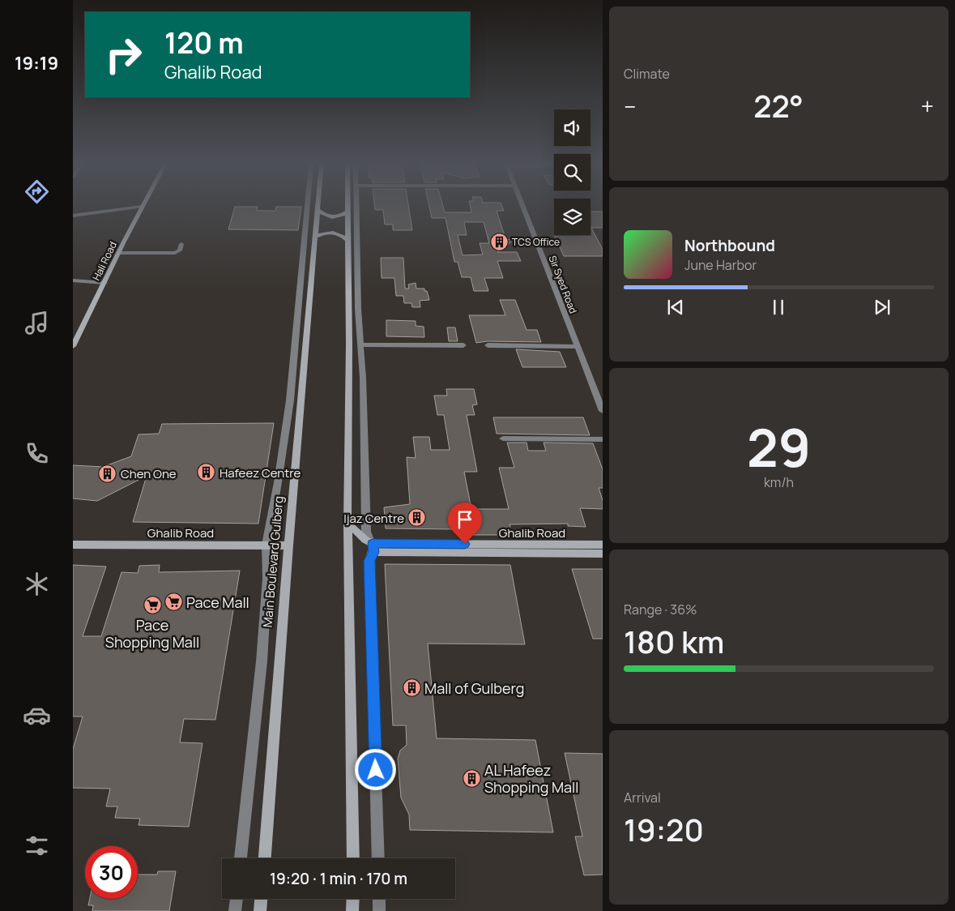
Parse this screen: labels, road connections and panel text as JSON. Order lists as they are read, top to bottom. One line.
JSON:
{"streets":{"main road":["Hali Road","Ghalib Road","Main Boulevard Gulberg"],"street":["Sir Syed Road"]},"crossings":[["Ghalib Road","Main Boulevard Gulberg"]],"places":{"building":["TCS Office","Hafeez Centre","Chen One","Ijaz Centre","Mall of Gulberg","AL Hafeez Shopping Mall"],"supermarket":["Pace Mall","Pace Shopping Mall"]},"page":{"tabs":"19:19","tile":["Climate",["29","km/h"],["Range · 36%","180 km"],["Arrival","19:20"]],"turn":["120 m","Ghalib Road"],"heat":["−","22°","+"],"song":["Northbound","June Harbor"],"limit":"30","trip":"19:20 · 1 min · 170 m"}}
